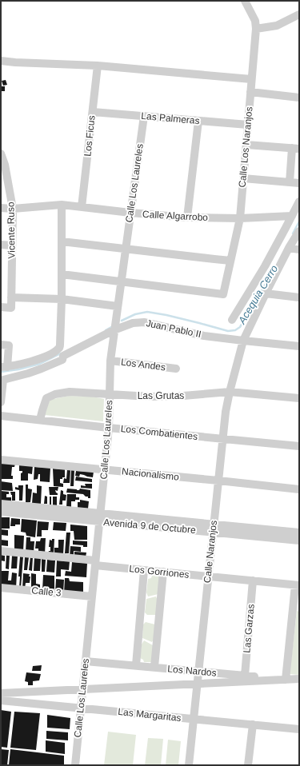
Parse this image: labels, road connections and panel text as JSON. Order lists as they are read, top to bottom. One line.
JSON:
{"streets":{"street":["Las Palmeras","Los Ficus","Calle Los Naranjos","Calle Los Laureles","Calle Algarrobo","Vicente Ruso","Juan Pablo II","Los Andes","Las Grutas","Los Combatientes","Nacionalismo","Avenida 9 de Octubre","Calle Naranjos","Los Gorriones","Calle 3","Las Garzas","Los Nardos","Las Margaritas"]},"crossings":[["Las Palmeras","Los Ficus"],["Las Palmeras","Calle Los Naranjos"],["Las Palmeras","Calle Los Laureles"],["Los Ficus","Calle Algarrobo"],["Calle Los Naranjos","Calle Los Laureles"],["Calle Los Naranjos","Calle Algarrobo"],["Calle Los Laureles","Calle Algarrobo"],["Calle Los Laureles","Juan Pablo II"],["Calle Los Laureles","Los Andes"],["Calle Los Laureles","Las Grutas"],["Calle Los Laureles","Los Combatientes"],["Calle Los Laureles","Nacionalismo"],["Calle Los Laureles","Avenida 9 de Octubre"],["Calle Los Laureles","Los Gorriones"],["Calle Los Laureles","Calle 3"],["Calle Los Laureles","Los Nardos"],["Calle Los Laureles","Las Margaritas"],["Calle Algarrobo","Vicente Ruso"],["Juan Pablo II","Calle Naranjos"],["Las Grutas","Los Combatientes"],["Las Grutas","Calle Naranjos"],["Los Combatientes","Calle Naranjos"],["Nacionalismo","Calle Naranjos"],["Avenida 9 de Octubre","Calle Naranjos"],["Calle Naranjos","Los Gorriones"],["Calle Naranjos","Los Nardos"],["Calle Naranjos","Las Margaritas"],["Los Gorriones","Las Garzas"],["Las Garzas","Los Nardos"]],"water":["Acequia Cerro"]}
